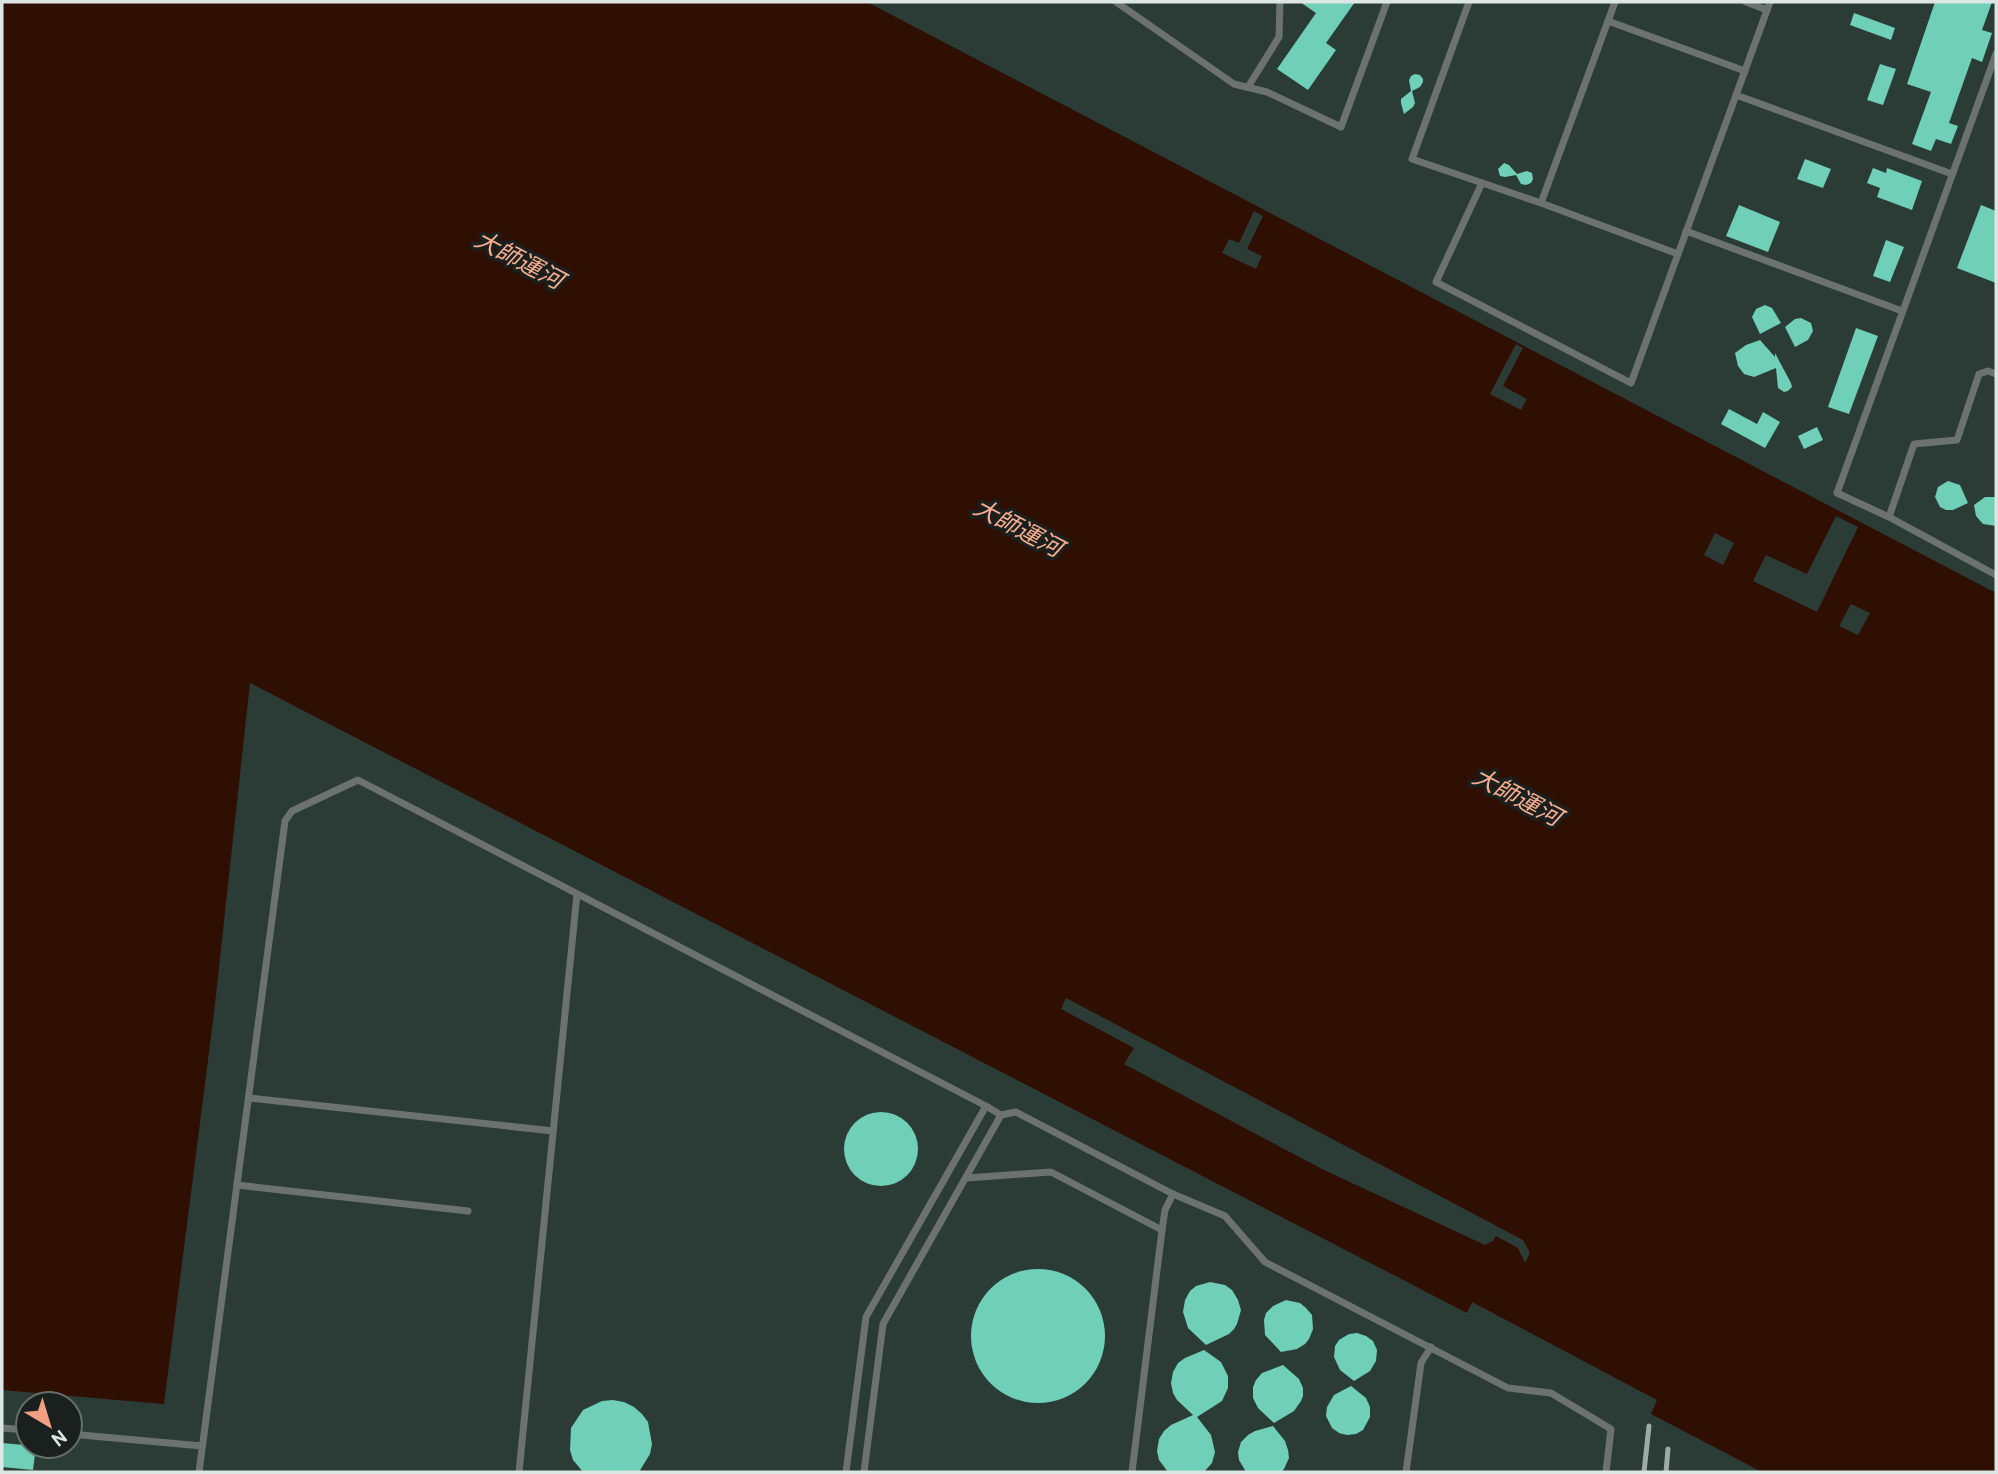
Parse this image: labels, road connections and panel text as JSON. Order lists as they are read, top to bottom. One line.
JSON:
{"water":["大師運河"],"north":"bottom right"}
